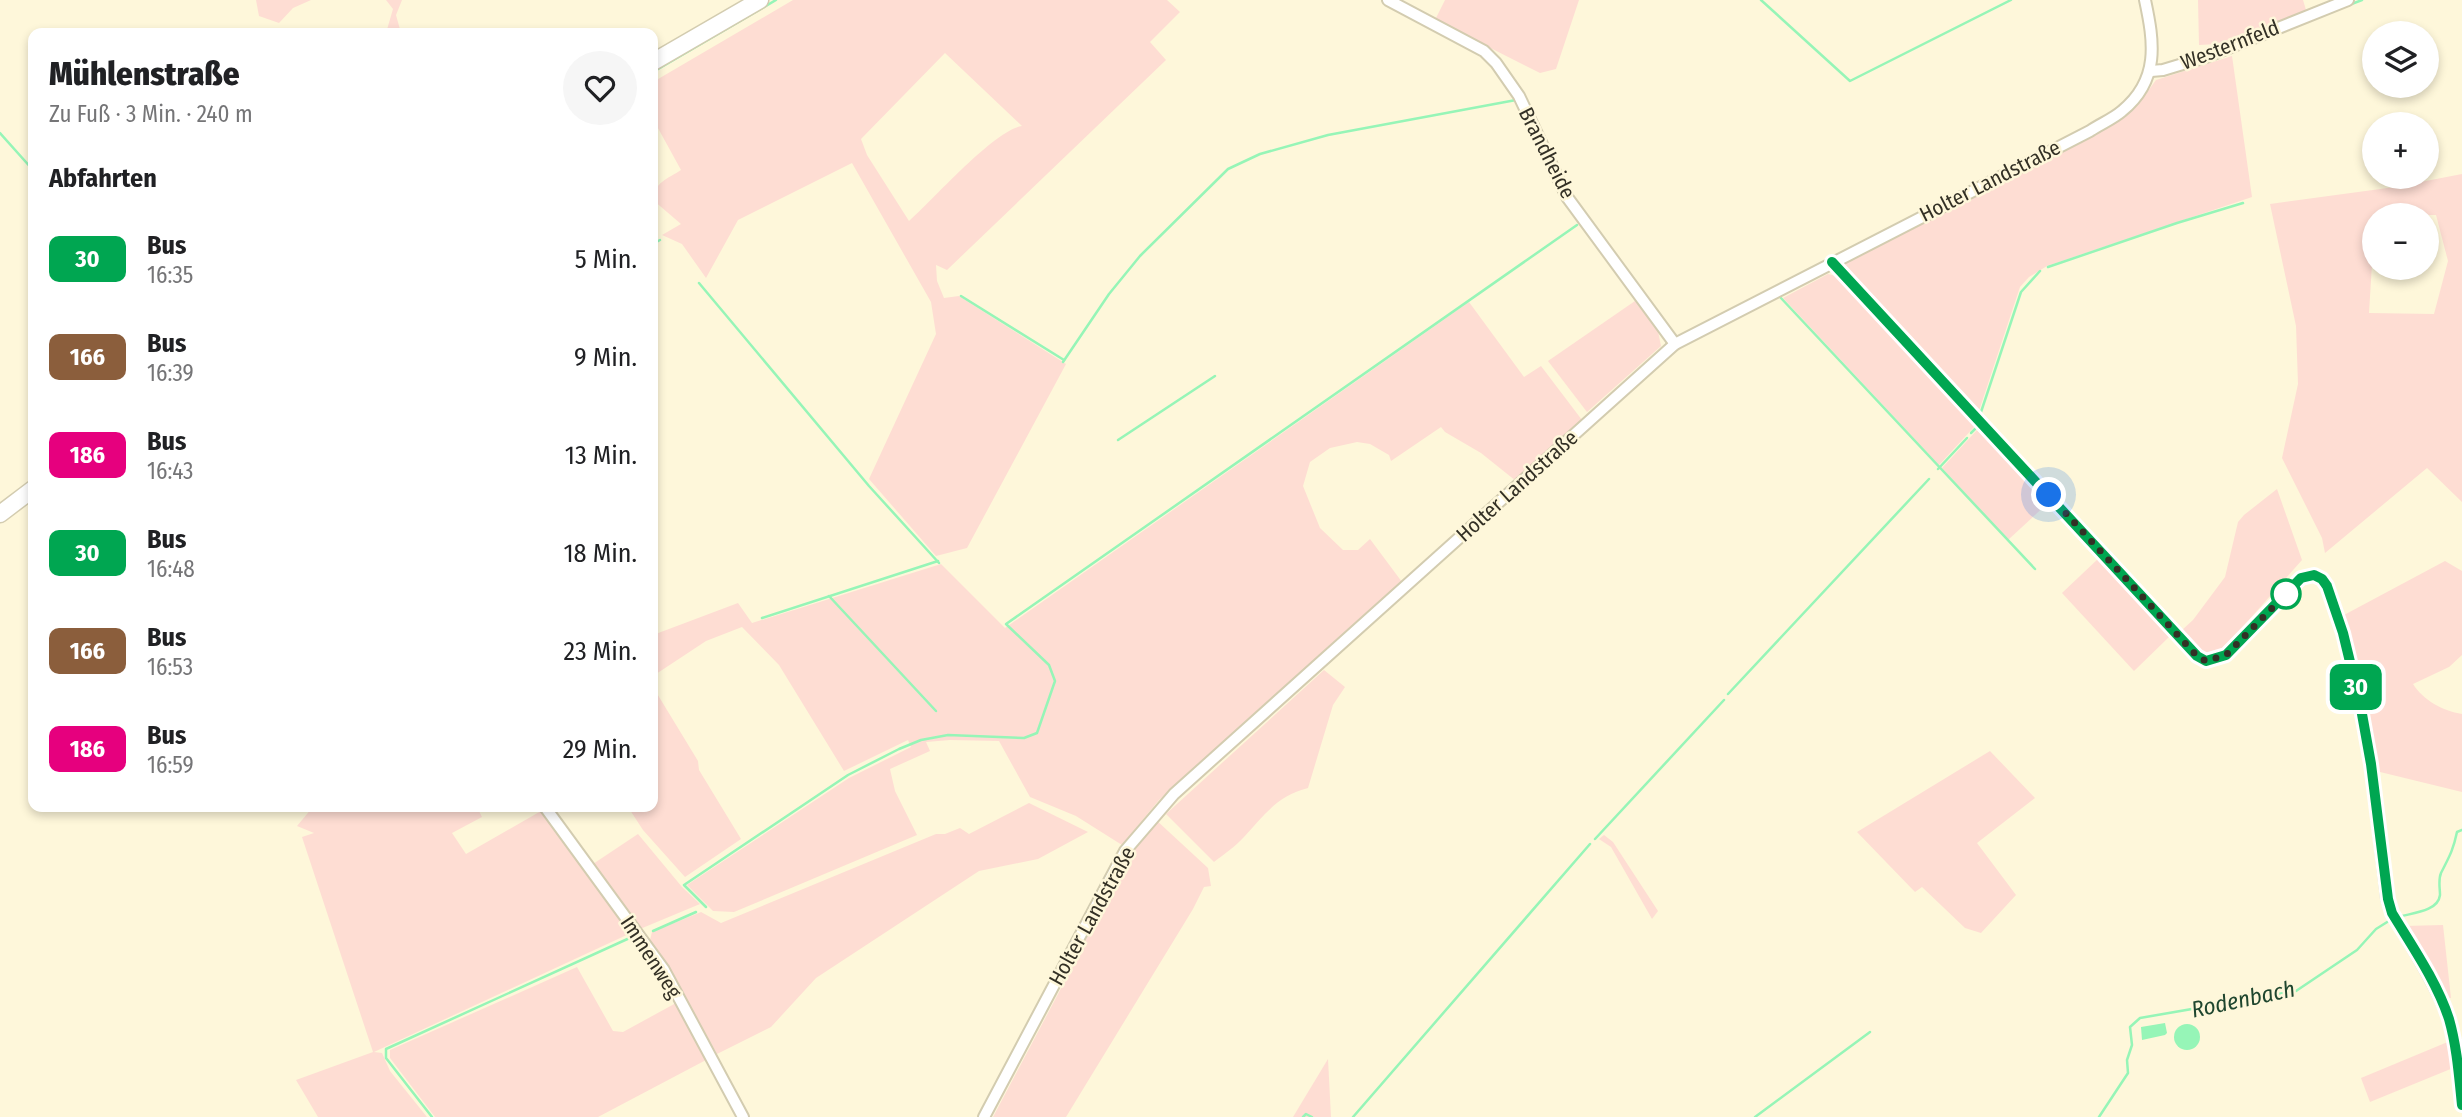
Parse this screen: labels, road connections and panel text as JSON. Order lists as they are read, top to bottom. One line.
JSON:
{"streets":{"street":["Westernfeld","Brandheide","Holter Landstraße","Immenweg"]},"crossings":[["Westernfeld","Holter Landstraße"],["Brandheide","Holter Landstraße"]],"water":["Rodenbach"],"lines":["bus line 30"],"page":{"on_map":"30","map_buttons":["+","−"],"heading":[["Mühlenstraße","Zu Fuß · 3 Min. · 240 m"],"Abfahrten"],"list":[{"mark":"30","name":"Bus","note":"16:35","value":"5 Min."},{"mark":"166","name":"Bus","note":"16:39","value":"9 Min."},{"mark":"186","name":"Bus","note":"16:43","value":"13 Min."},{"mark":"30","name":"Bus","note":"16:48","value":"18 Min."},{"mark":"166","name":"Bus","note":"16:53","value":"23 Min."},{"mark":"186","name":"Bus","note":"16:59","value":"29 Min."}]}}
